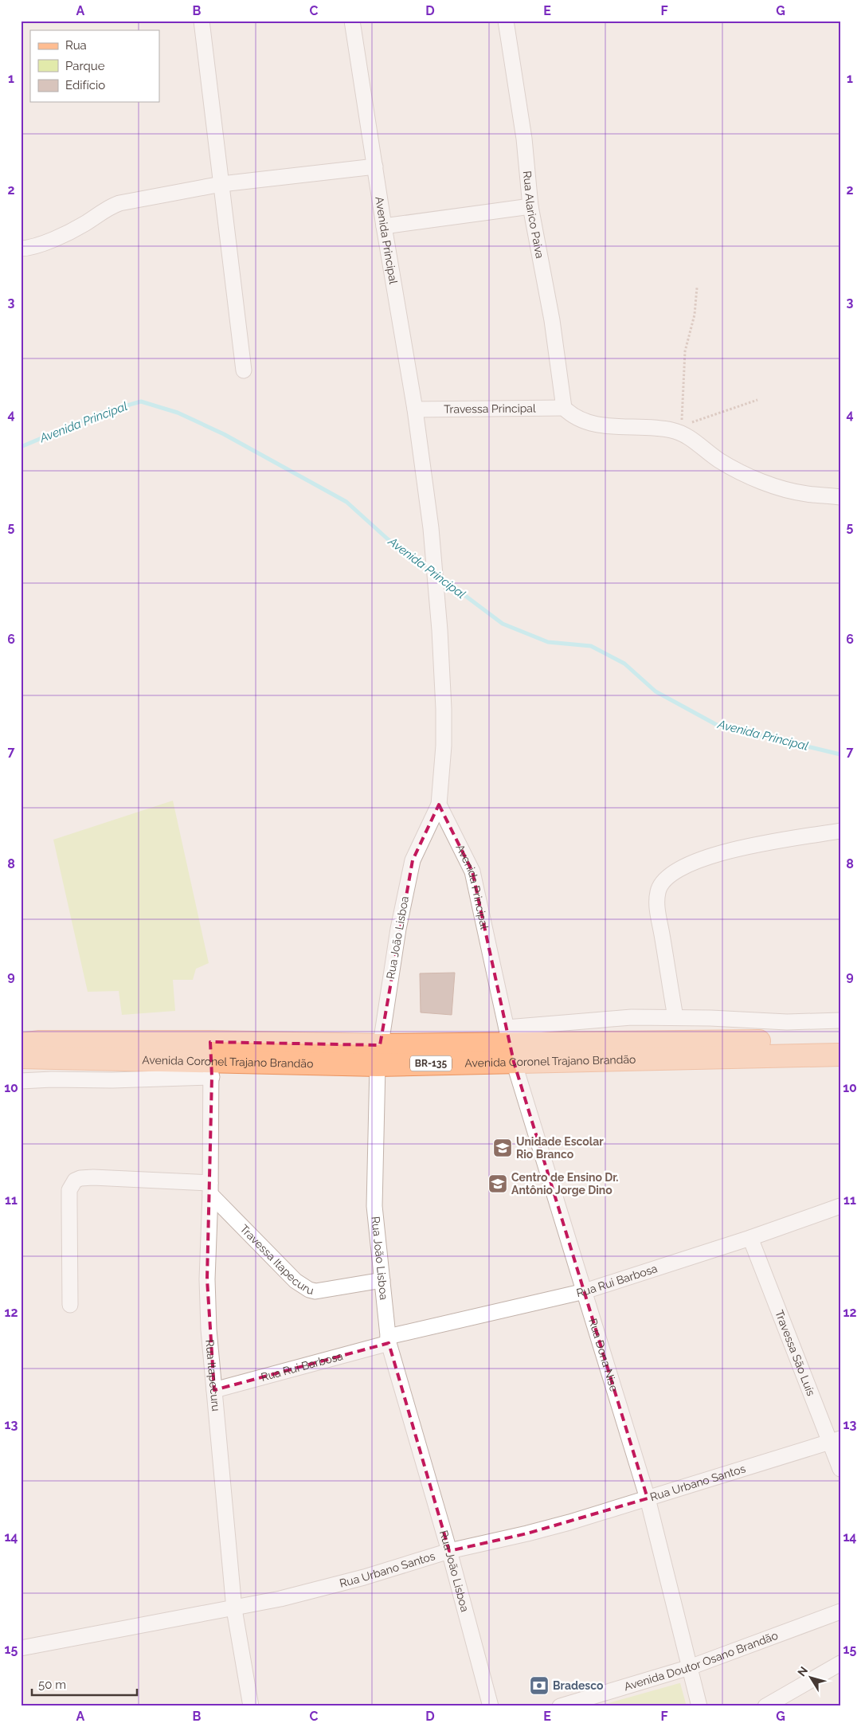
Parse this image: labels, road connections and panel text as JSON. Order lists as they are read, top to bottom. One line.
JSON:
{"streets":{"main road":["Avenida Coronel Trajano Brandão","BR-135"],"street":["Rua Alarico Paiva","Avenida Principal","Travessa Principal","Rua João Lisboa","Travessa Itapecuru","Rua Rui Barbosa","Travessa São Luís","Rua Dona Nise","Rua Itapecuru","Rua Urbano Santos","Avenida Doutor Osano Brandão"]},"crossings":[["Rua Alarico Paiva","Travessa Principal"],["Avenida Principal","Travessa Principal"],["Avenida Principal","Rua João Lisboa"],["Avenida Principal","Avenida Coronel Trajano Brandão"],["Avenida Principal","Rua Dona Nise"],["Rua João Lisboa","Avenida Coronel Trajano Brandão"],["Rua João Lisboa","Travessa Itapecuru"],["Rua João Lisboa","Rua Rui Barbosa"],["Rua João Lisboa","Rua Urbano Santos"],["Avenida Coronel Trajano Brandão","Rua Dona Nise"],["Avenida Coronel Trajano Brandão","Rua Itapecuru"],["Travessa Itapecuru","Rua Itapecuru"],["Rua Rui Barbosa","Travessa São Luís"],["Rua Rui Barbosa","Rua Dona Nise"],["Rua Rui Barbosa","Rua Itapecuru"],["Travessa São Luís","Rua Urbano Santos"],["Rua Dona Nise","Rua Urbano Santos"],["Rua Dona Nise","Avenida Doutor Osano Brandão"],["Rua Itapecuru","Rua Urbano Santos"]],"water":["Avenida Principal"],"places":{"school or university":["Unidade Escolar Rio Branco","Centro de Ensino Dr. Antônio Jorge Dino"],"bank":["Bradesco"]},"legend":["Rua","Parque","Edifício"],"scale_bar":"50 m","north":"top left","grid":{"columns":["A","B","C","D","E","F","G"],"rows":["1","2","3","4","5","6","7","8","9","10","11","12","13","14","15"]}}
